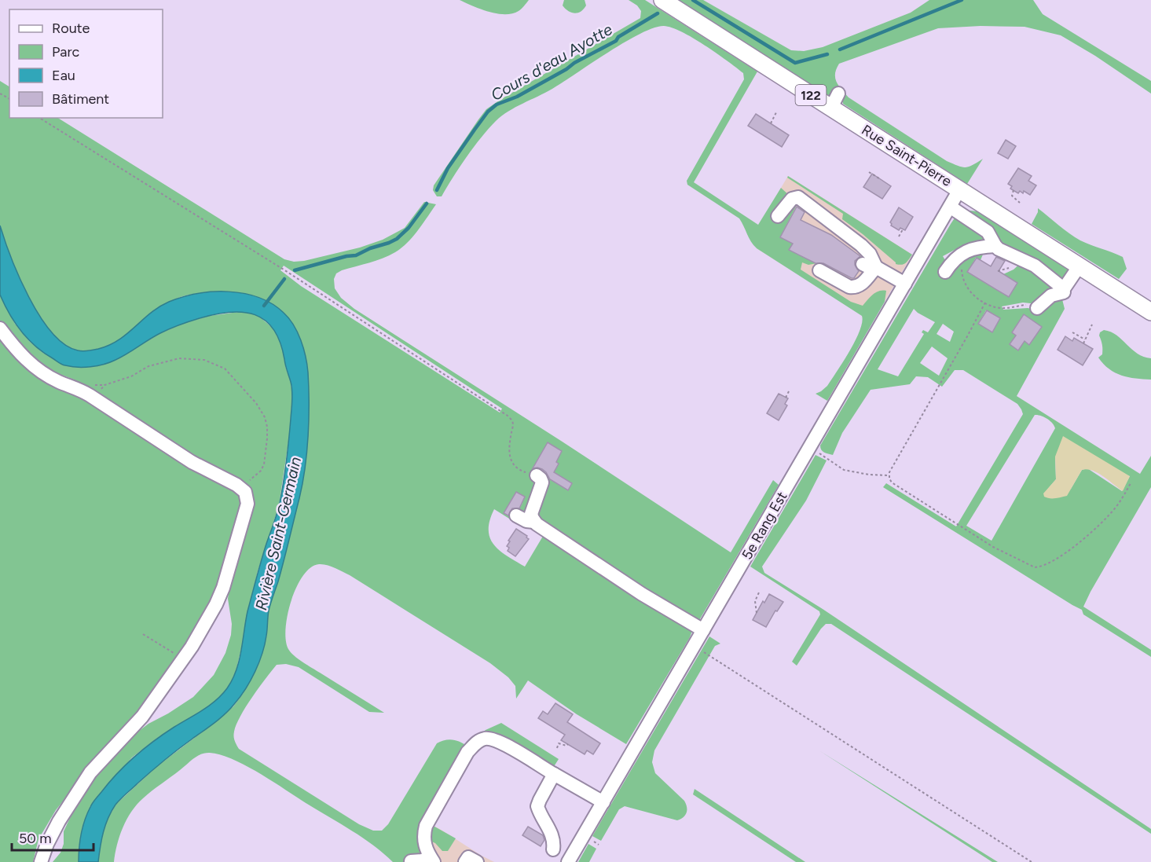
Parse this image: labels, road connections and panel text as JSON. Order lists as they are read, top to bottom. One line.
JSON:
{"streets":{"main road":["122","Rue Saint-Pierre"],"street":["5e Rang Est"]},"crossings":[["Rue Saint-Pierre","5e Rang Est"]],"water":["Cours d'eau Ayotte","Rivière Saint-Germain"],"legend":["Route","Parc","Eau","Bâtiment"],"scale_bar":"50 m"}
